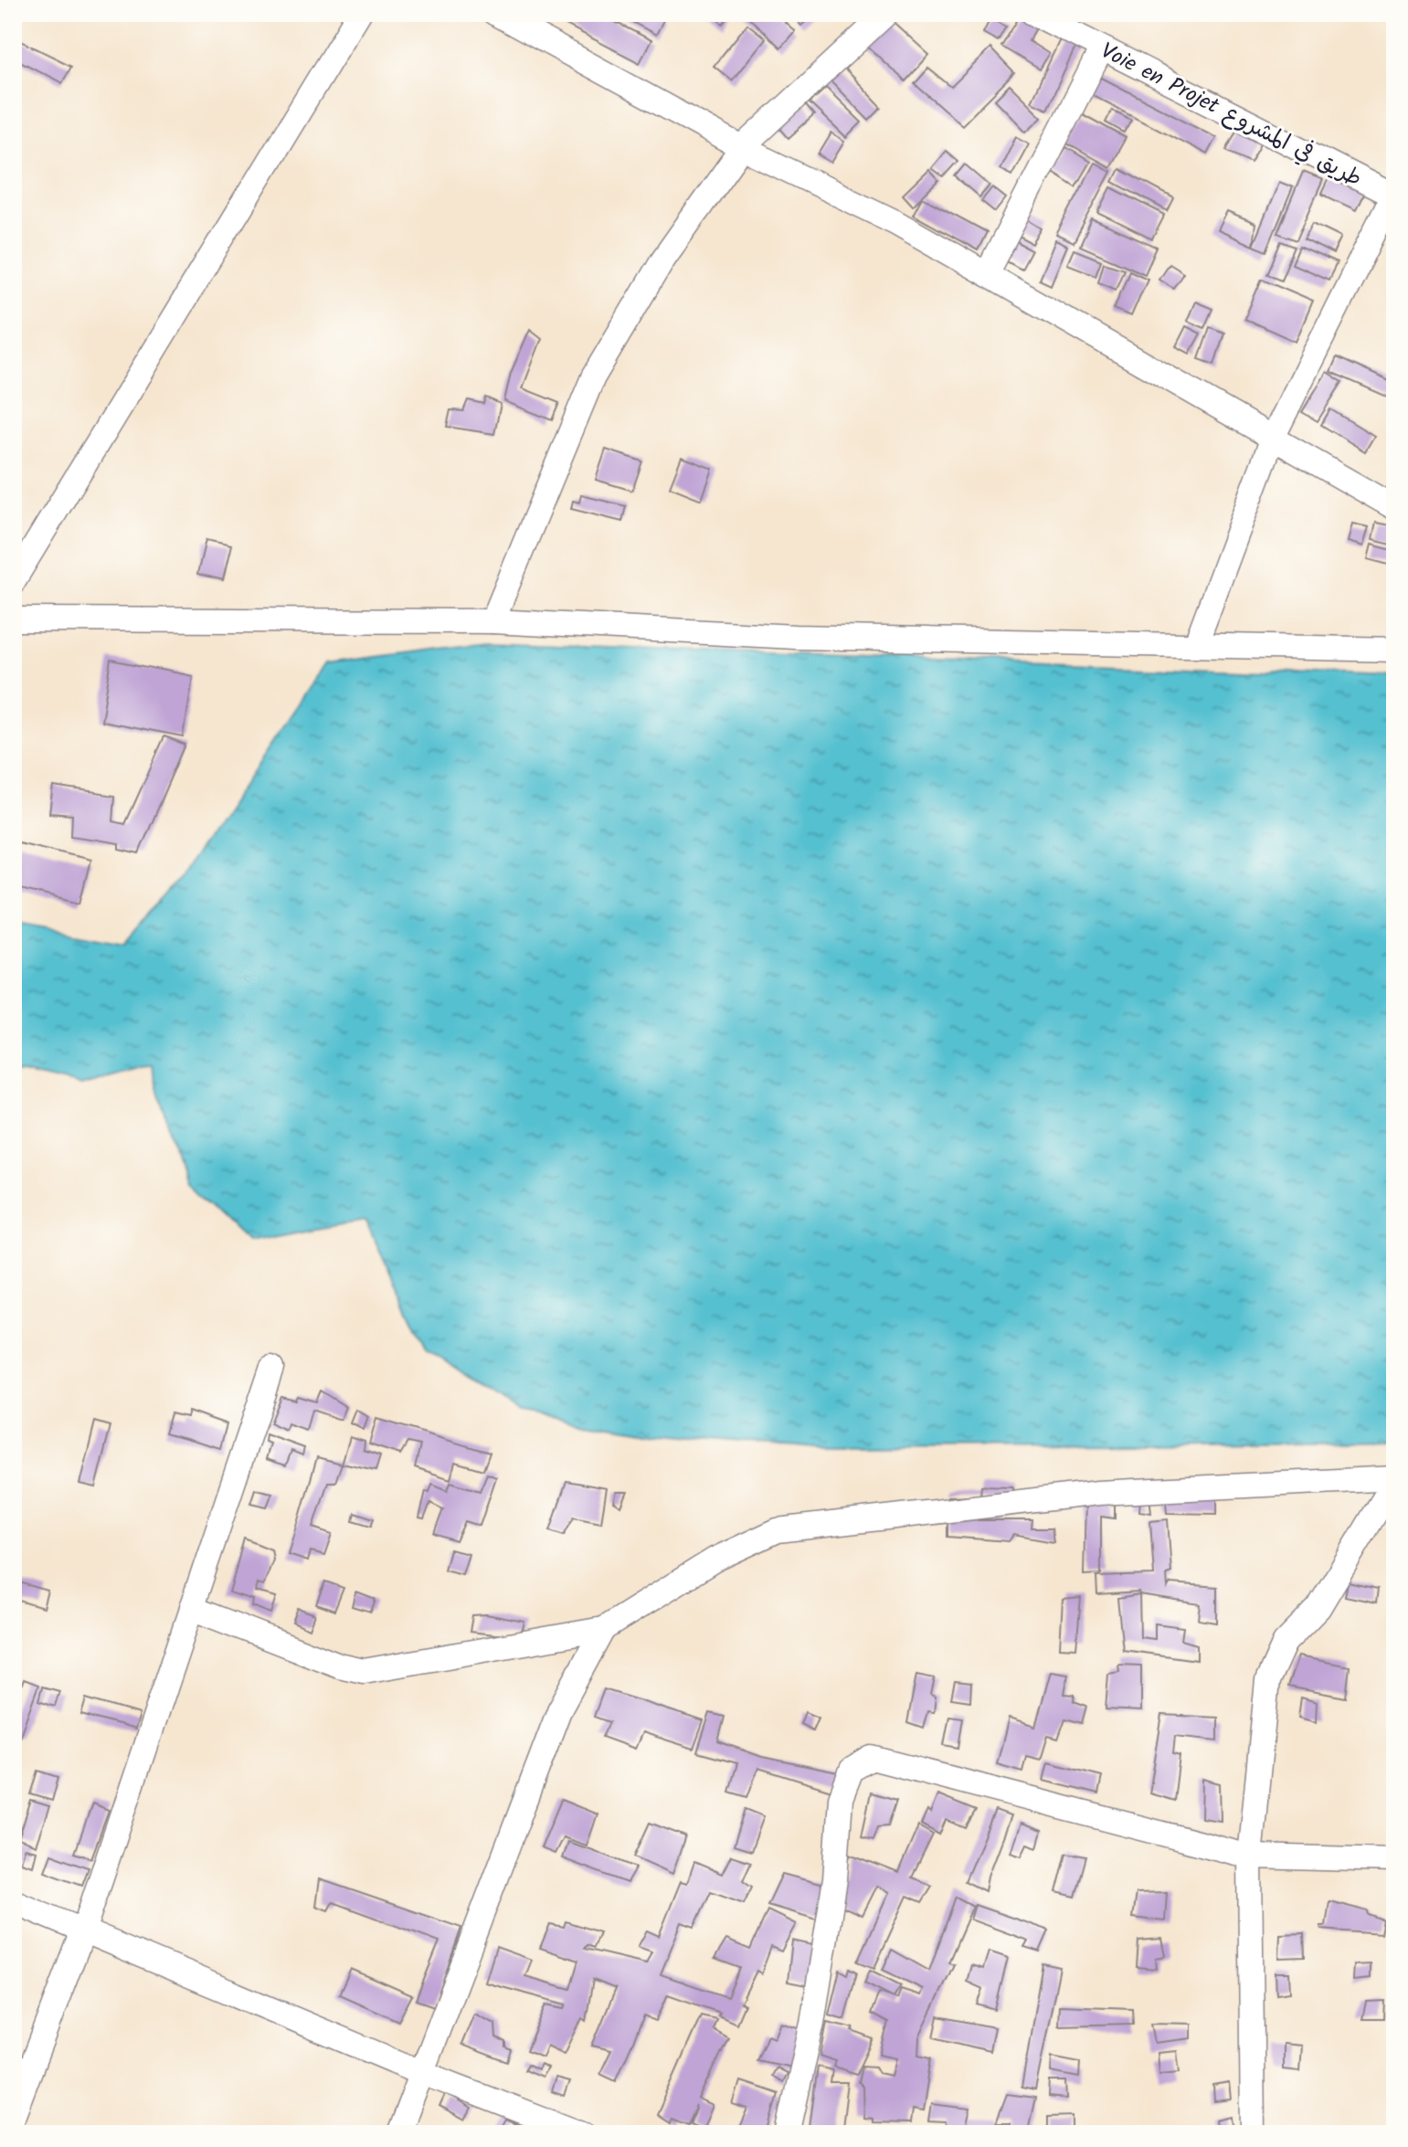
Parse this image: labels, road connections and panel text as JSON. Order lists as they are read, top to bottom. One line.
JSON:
{"streets":{"street":["Voie en Projet طريق في المشروع"]}}
